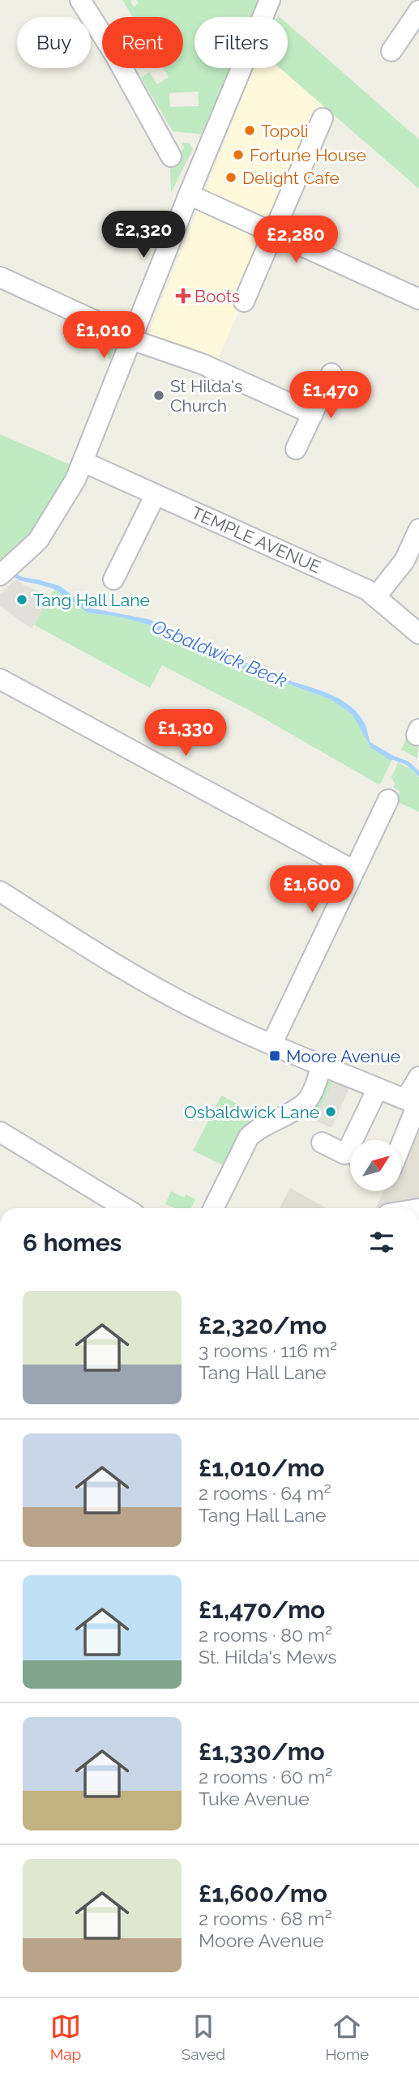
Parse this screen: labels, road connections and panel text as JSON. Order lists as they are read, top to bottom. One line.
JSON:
{"streets":{"street":["TEMPLE AVENUE"]},"water":["Osbaldwick Beck"],"places":{"other":["Topoli","Fortune House","Delight Cafe","St Hilda's Church","Tang Hall Lane","Osbaldwick Lane"],"health":["Boots"],"transit":["Moore Avenue"]},"north":"top right","page":{"chip":["Buy","Rent","Filters"],"price":["£2,320","£2,280","£1,010","£1,470","£1,330","£1,600"],"heading":"6 homes","list":[{"name":"£2,320/mo","note":"3 rooms · 116 m² · Tang Hall Lane"},{"name":"£1,010/mo","note":"2 rooms · 64 m² · Tang Hall Lane"},{"name":"£1,470/mo","note":"2 rooms · 80 m² · St. Hilda's Mews"},{"name":"£1,330/mo","note":"2 rooms · 60 m² · Tuke Avenue"},{"name":"£1,600/mo","note":"2 rooms · 68 m² · Moore Avenue"}],"tabs":["Map","Saved","Home"]}}
